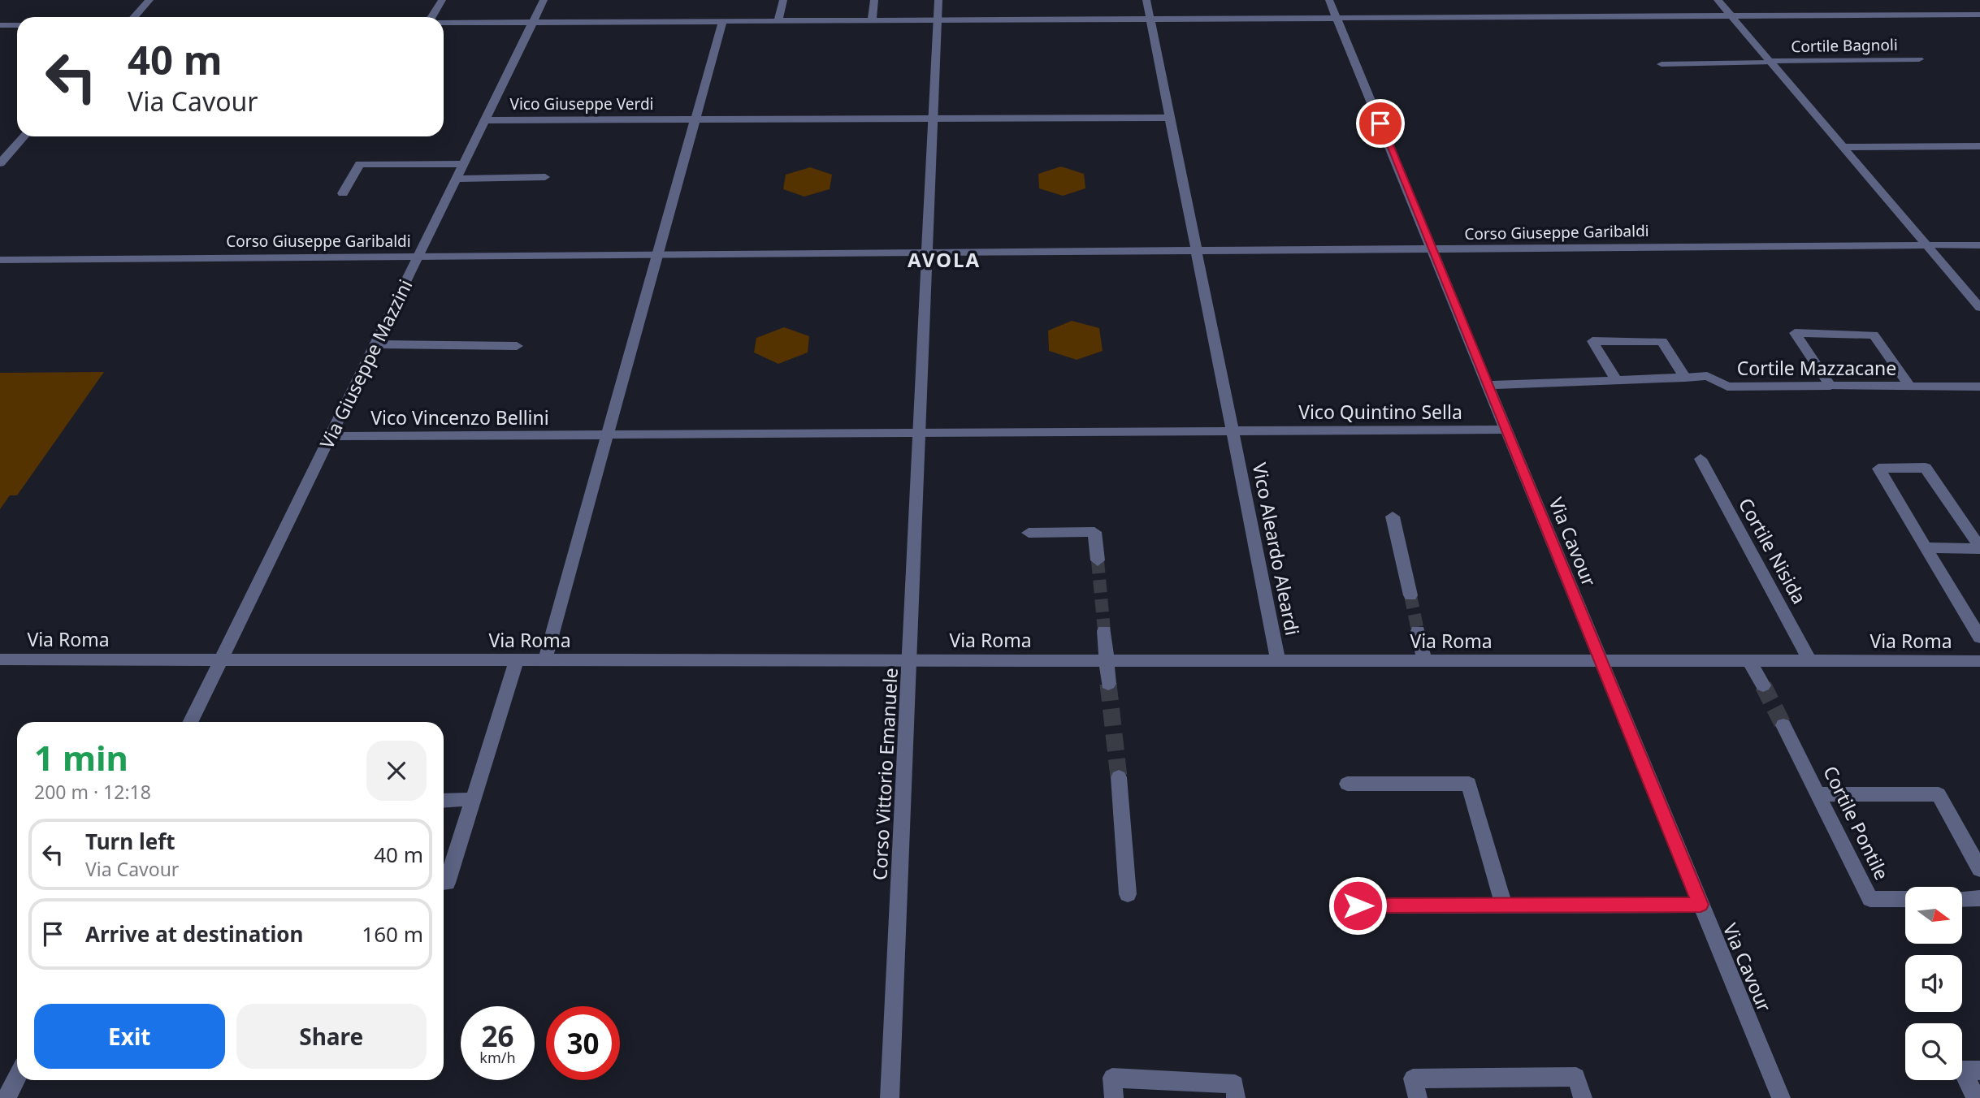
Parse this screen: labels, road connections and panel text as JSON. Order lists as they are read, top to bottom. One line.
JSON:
{"streets":{"street":["Cortile Bagnoli","Vico Giuseppe Verdi","Corso Giuseppe Garibaldi","Via Giuseppe Mazzini","Cortile Mazzacane","Vico Quintino Sella","Vico Vincenzo Bellini","Via Cavour","Vico Aleardo Aleardi","Cortile Nisida","Via Roma","Corso Vittorio Emanuele","Cortile Pontile"]},"crossings":[["Vico Giuseppe Verdi","Via Giuseppe Mazzini"],["Vico Giuseppe Verdi","Vico Aleardo Aleardi"],["Vico Giuseppe Verdi","Corso Vittorio Emanuele"],["Corso Giuseppe Garibaldi","Via Giuseppe Mazzini"],["Corso Giuseppe Garibaldi","Via Cavour"],["Corso Giuseppe Garibaldi","Vico Aleardo Aleardi"],["Corso Giuseppe Garibaldi","Corso Vittorio Emanuele"],["Via Giuseppe Mazzini","Vico Vincenzo Bellini"],["Via Giuseppe Mazzini","Via Roma"],["Cortile Mazzacane","Via Cavour"],["Vico Quintino Sella","Vico Vincenzo Bellini"],["Vico Quintino Sella","Via Cavour"],["Vico Quintino Sella","Vico Aleardo Aleardi"],["Vico Quintino Sella","Corso Vittorio Emanuele"],["Vico Vincenzo Bellini","Corso Vittorio Emanuele"],["Via Cavour","Via Roma"],["Vico Aleardo Aleardi","Via Roma"],["Cortile Nisida","Via Roma"],["Via Roma","Corso Vittorio Emanuele"]],"districts":["AVOLA"],"north":"right","page":{"turn":["40 m","Via Cavour"],"heading":["1 min","200 m · 12:18"],"list":[{"name":"Turn left","note":"Via Cavour","value":"40 m"},{"name":"Arrive at destination","value":"160 m"}],"buttons":["Exit","Share"],"speed":"26 km/h","limit":"30"}}
